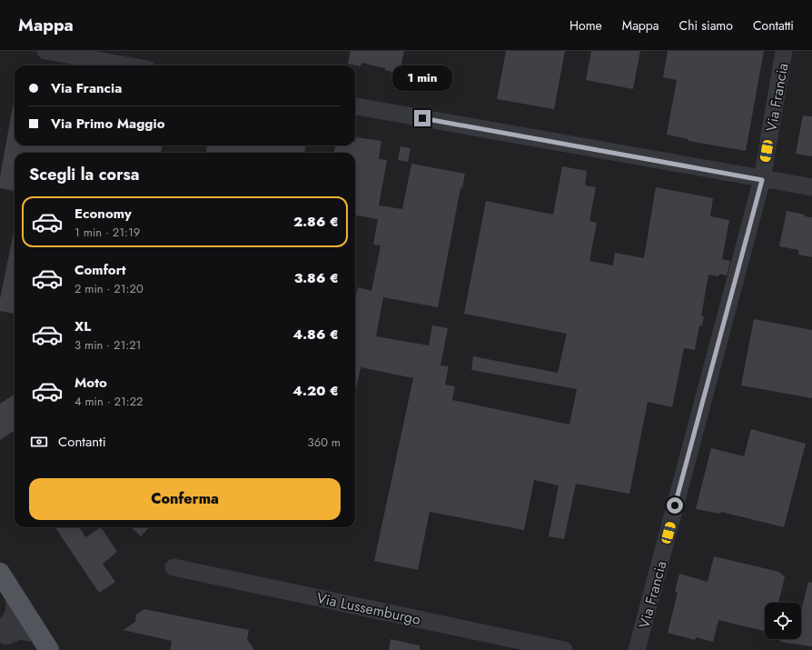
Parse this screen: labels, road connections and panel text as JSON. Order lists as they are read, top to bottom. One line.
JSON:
{"streets":{"street":["Via Francia","Via Lussemburgo"]},"page":{"header":"Mappa","nav":["Home","Mappa","Chi siamo","Contatti"],"bubble":"1 min","banner":["Via Francia","Via Primo Maggio"],"heading":"Scegli la corsa","list":[{"name":"Economy","note":"1 min · 21:19","value":"2.86 €"},{"name":"Comfort","note":"2 min · 21:20","value":"3.86 €"},{"name":"XL","note":"3 min · 21:21","value":"4.86 €"},{"name":"Moto","note":"4 min · 21:22","value":"4.20 €"}],"pay":["Contanti","360 m"],"buttons":"Conferma"}}
